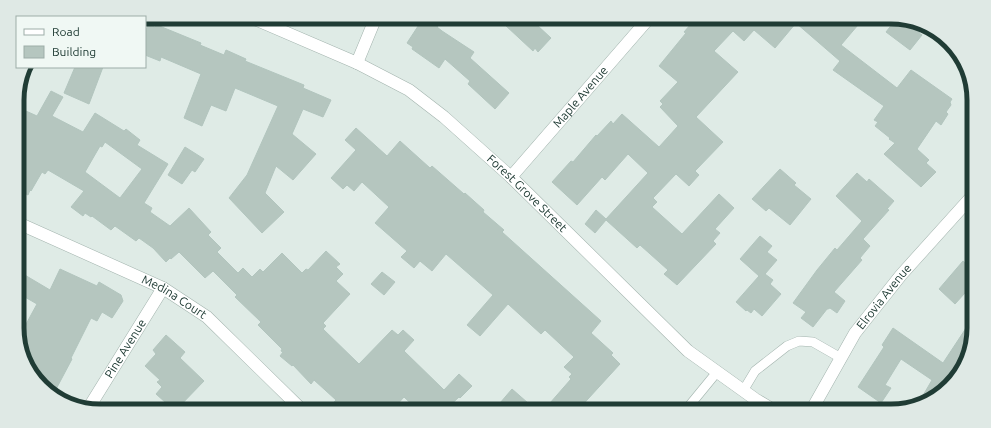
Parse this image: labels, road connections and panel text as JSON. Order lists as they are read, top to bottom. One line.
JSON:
{"streets":{"street":["Maple Avenue","Forest Grove Street","Elrovia Avenue","Medina Court","Pine Avenue"]},"crossings":[["Maple Avenue","Forest Grove Street"],["Medina Court","Pine Avenue"]],"legend":["Road","Building"]}
